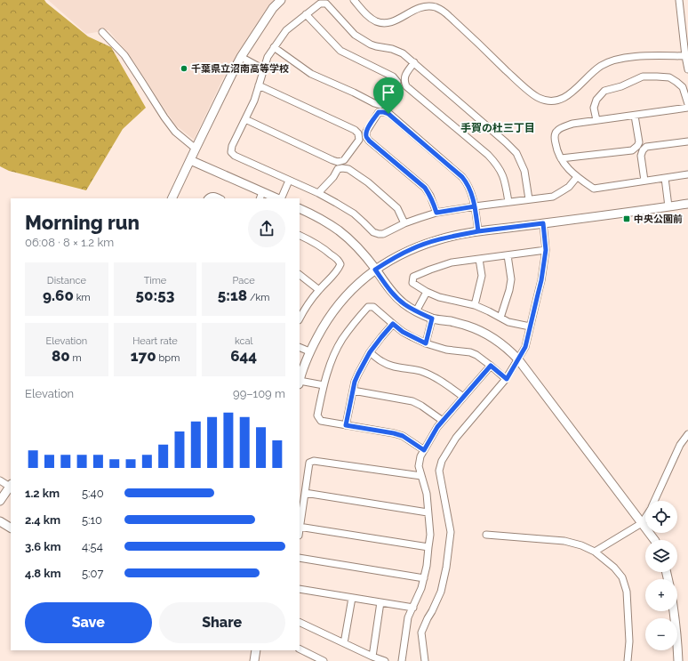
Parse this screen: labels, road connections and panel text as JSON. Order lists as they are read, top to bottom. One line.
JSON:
{"districts":["手賀の杜三丁目"],"places":{"other":["千葉県立沼南高等学校"],"transit":["中央公園前"]},"page":{"heading":["Morning run","06:08 · 8 × 1.2 km"],"stats":[["Distance","9.60 km"],["Time","50:53"],["Pace","5:18 /km"],["Elevation","80 m"],["Heart rate","170 bpm"],["kcal","644"]],"chart":["Elevation","99–109 m"],"list":[{"name":"1.2 km","note":"5:40"},{"name":"2.4 km","note":"5:10"},{"name":"3.6 km","note":"4:54"},{"name":"4.8 km","note":"5:07"}],"map_buttons":["+","−"],"buttons":["Save","Share"]}}
